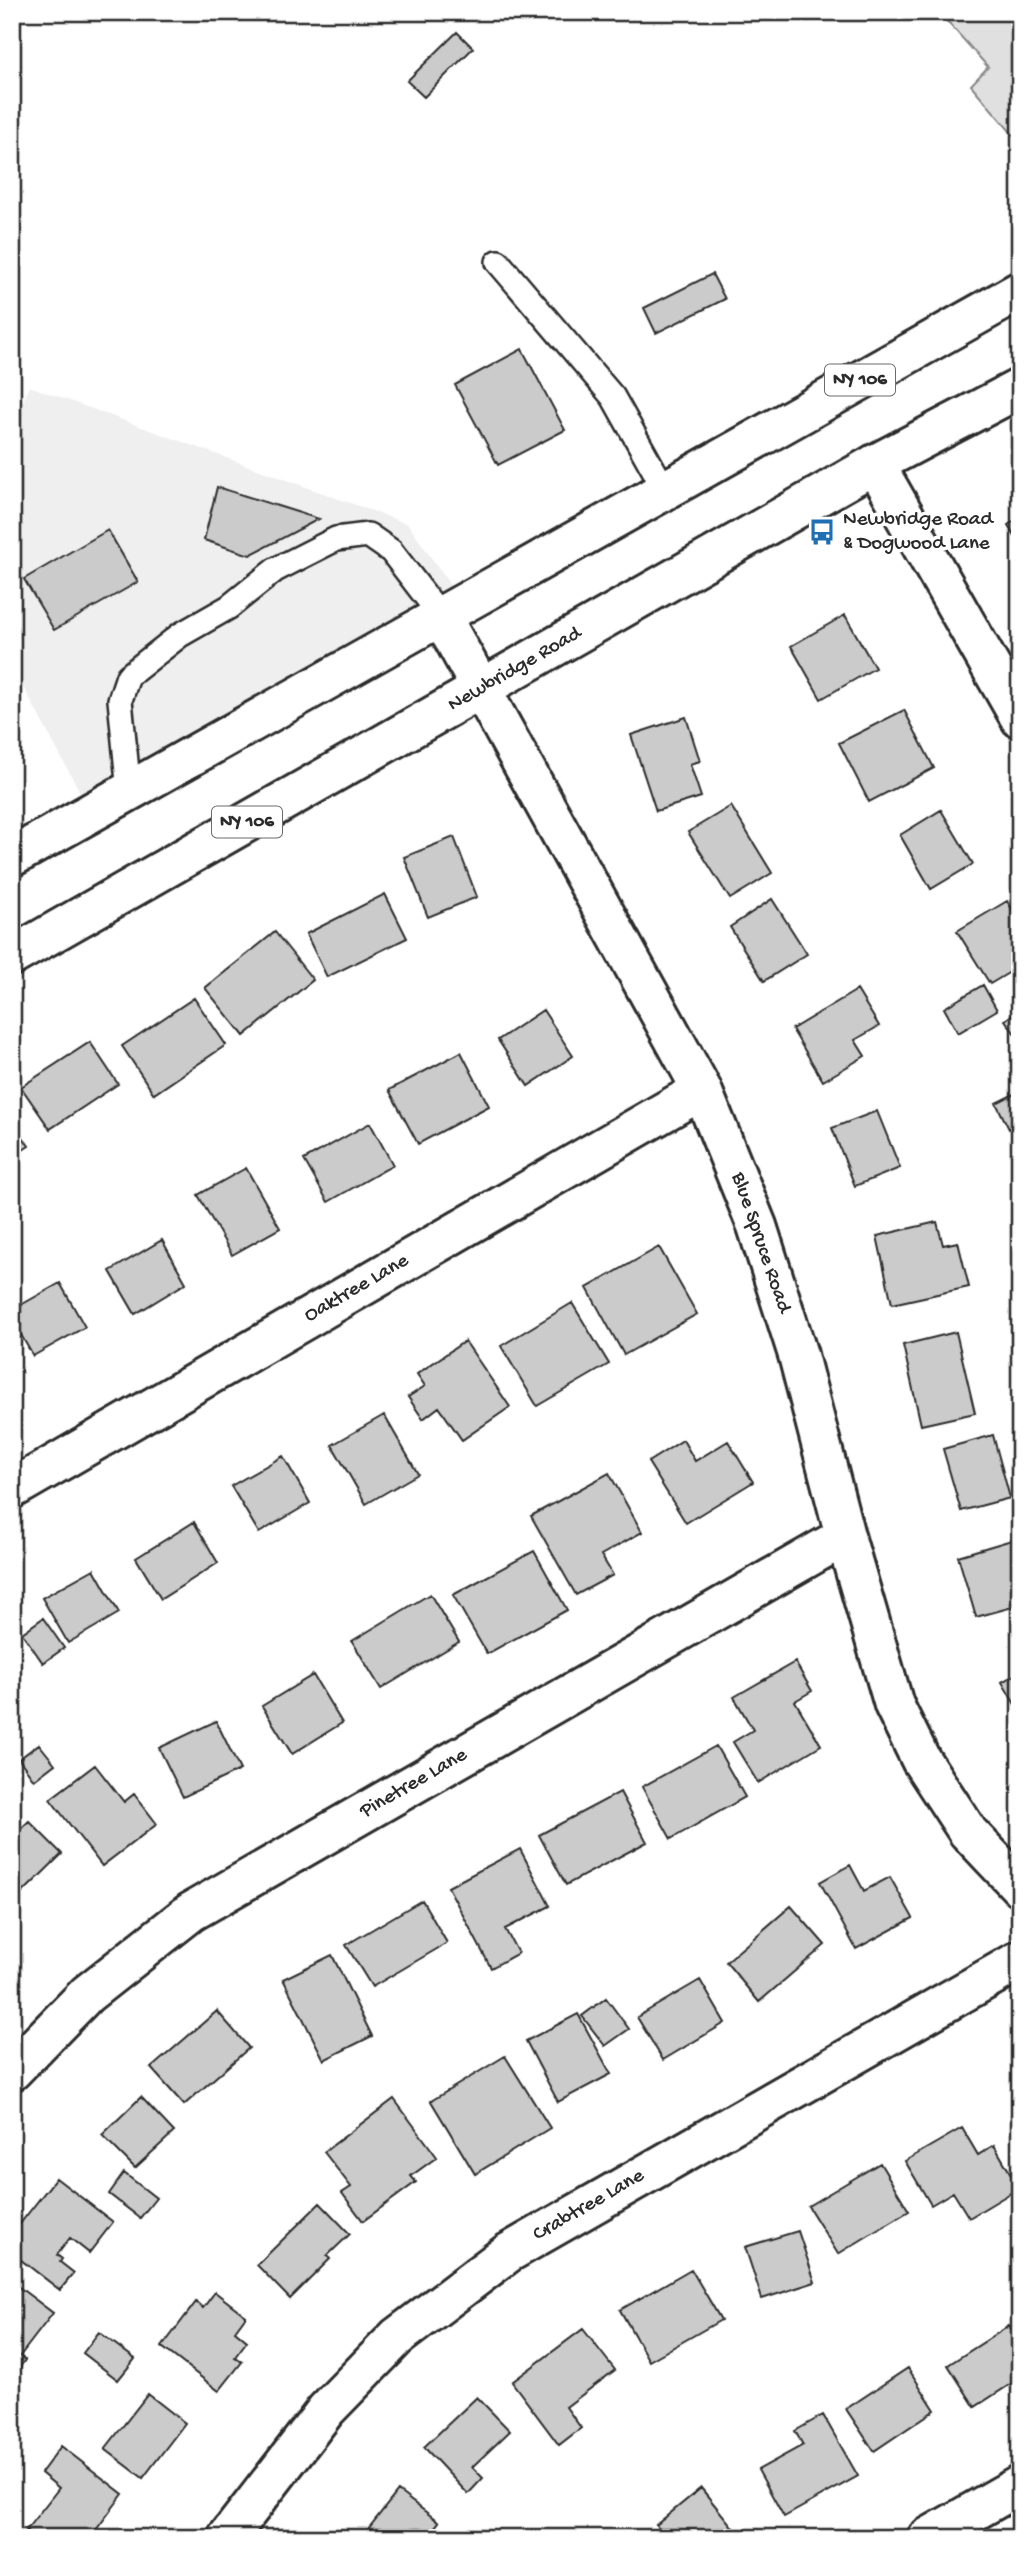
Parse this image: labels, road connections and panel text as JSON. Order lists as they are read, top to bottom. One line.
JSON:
{"streets":{"street":["NY 106","Newbridge Road","Blue Spruce Road","Oaktree Lane","Pinetree Lane","Crabtree Lane"]},"crossings":[["NY 106","Blue Spruce Road"],["Newbridge Road","Blue Spruce Road"],["Blue Spruce Road","Oaktree Lane"],["Blue Spruce Road","Pinetree Lane"]],"places":{"bus stop":["Newbridge Road & Dogwood Lane"]}}
